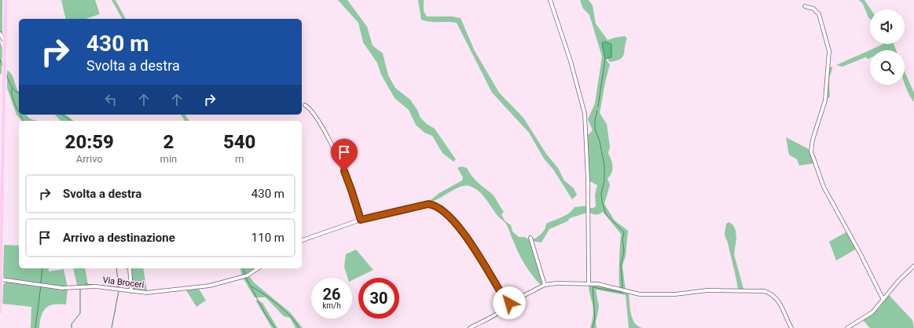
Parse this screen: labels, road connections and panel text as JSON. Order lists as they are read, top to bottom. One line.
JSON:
{"streets":{"street":["Via Broceri"]},"page":{"turn":["430 m","Svolta a destra"],"eta":["20:59","Arrivo","2","min","540","m"],"list":[{"name":"Svolta a destra","value":"430 m"},{"name":"Arrivo a destinazione","value":"110 m"}],"speed":"26 km/h","limit":"30"}}
